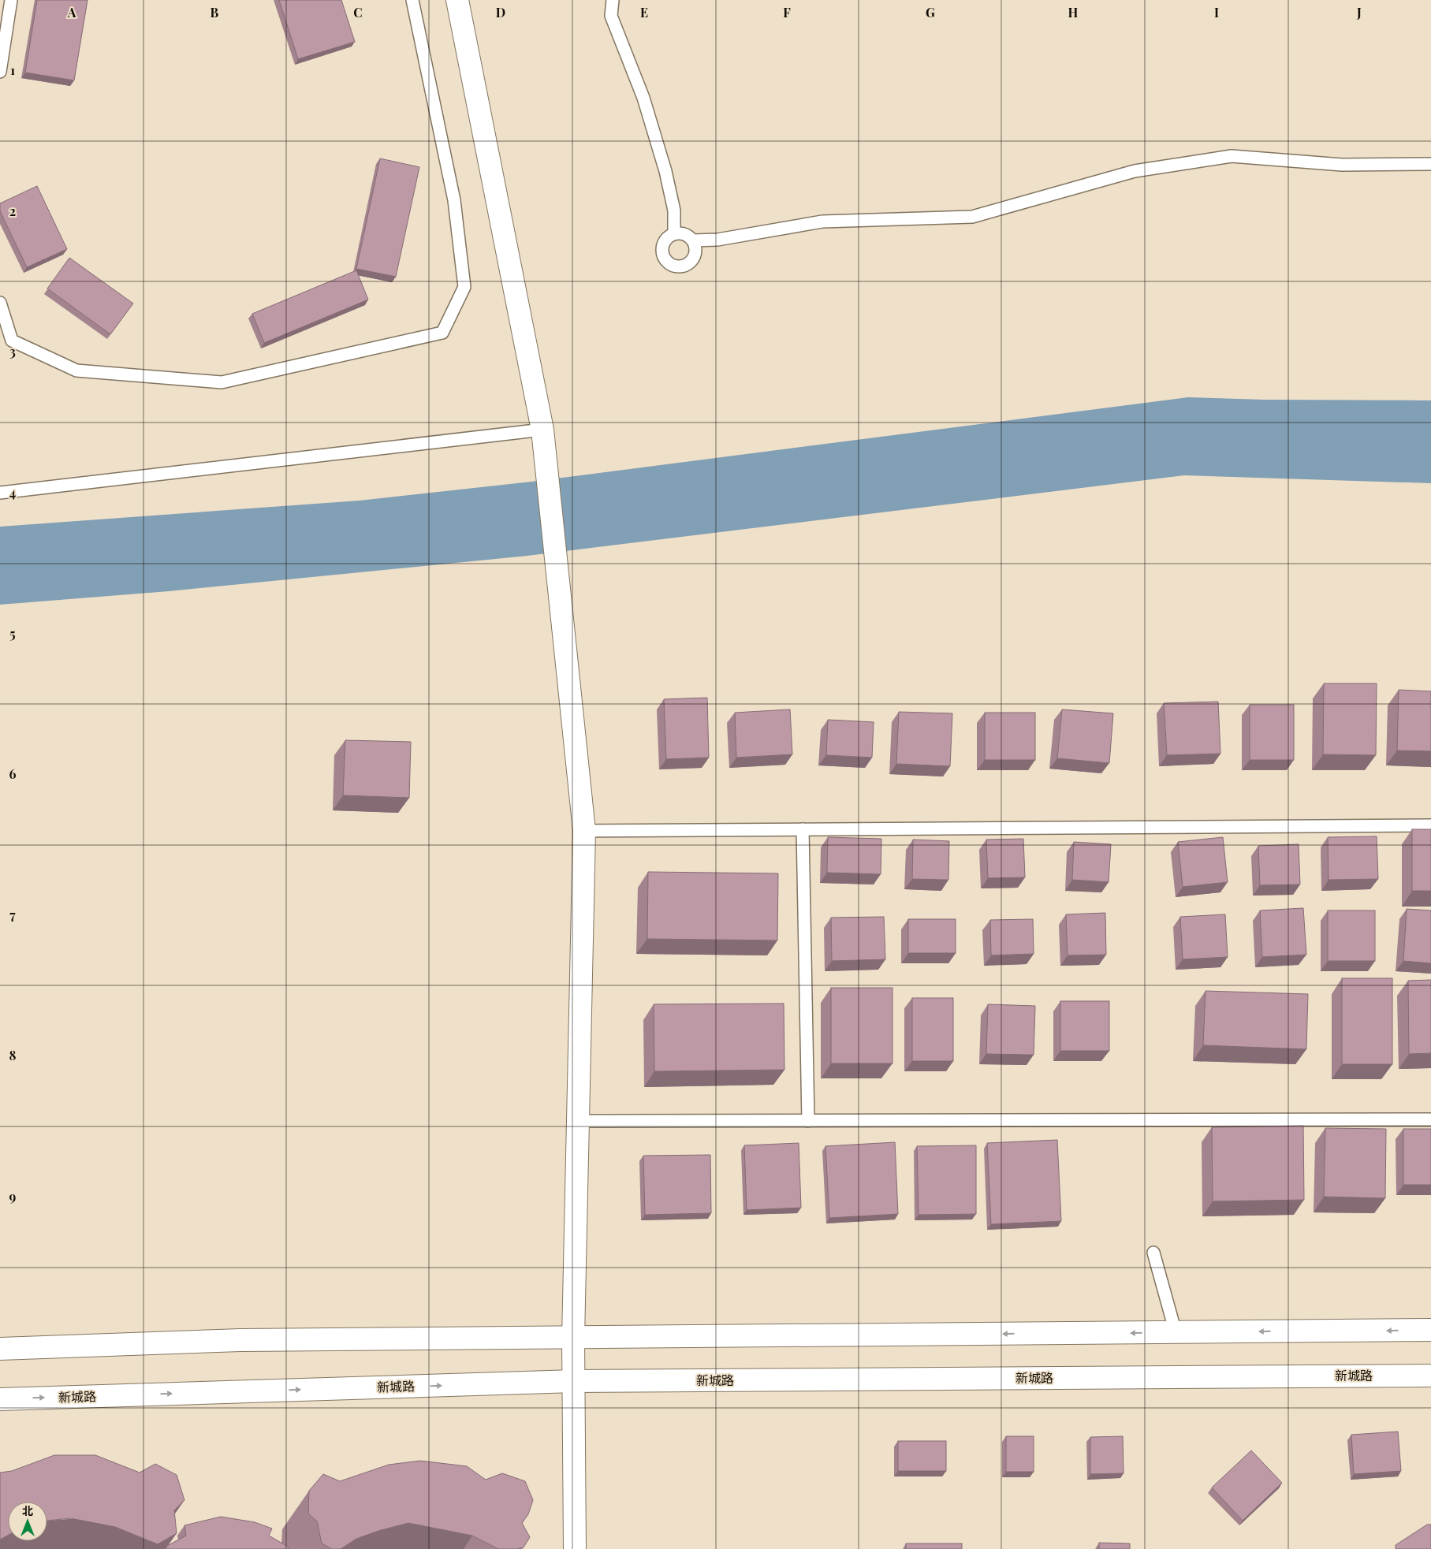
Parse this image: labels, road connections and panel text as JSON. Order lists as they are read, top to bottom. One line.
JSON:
{"streets":{"main road":["新城路"]},"north":"top","grid":{"columns":["A","B","C","D","E","F","G","H","I","J"],"rows":["1","2","3","4","5","6","7","8","9"]}}
